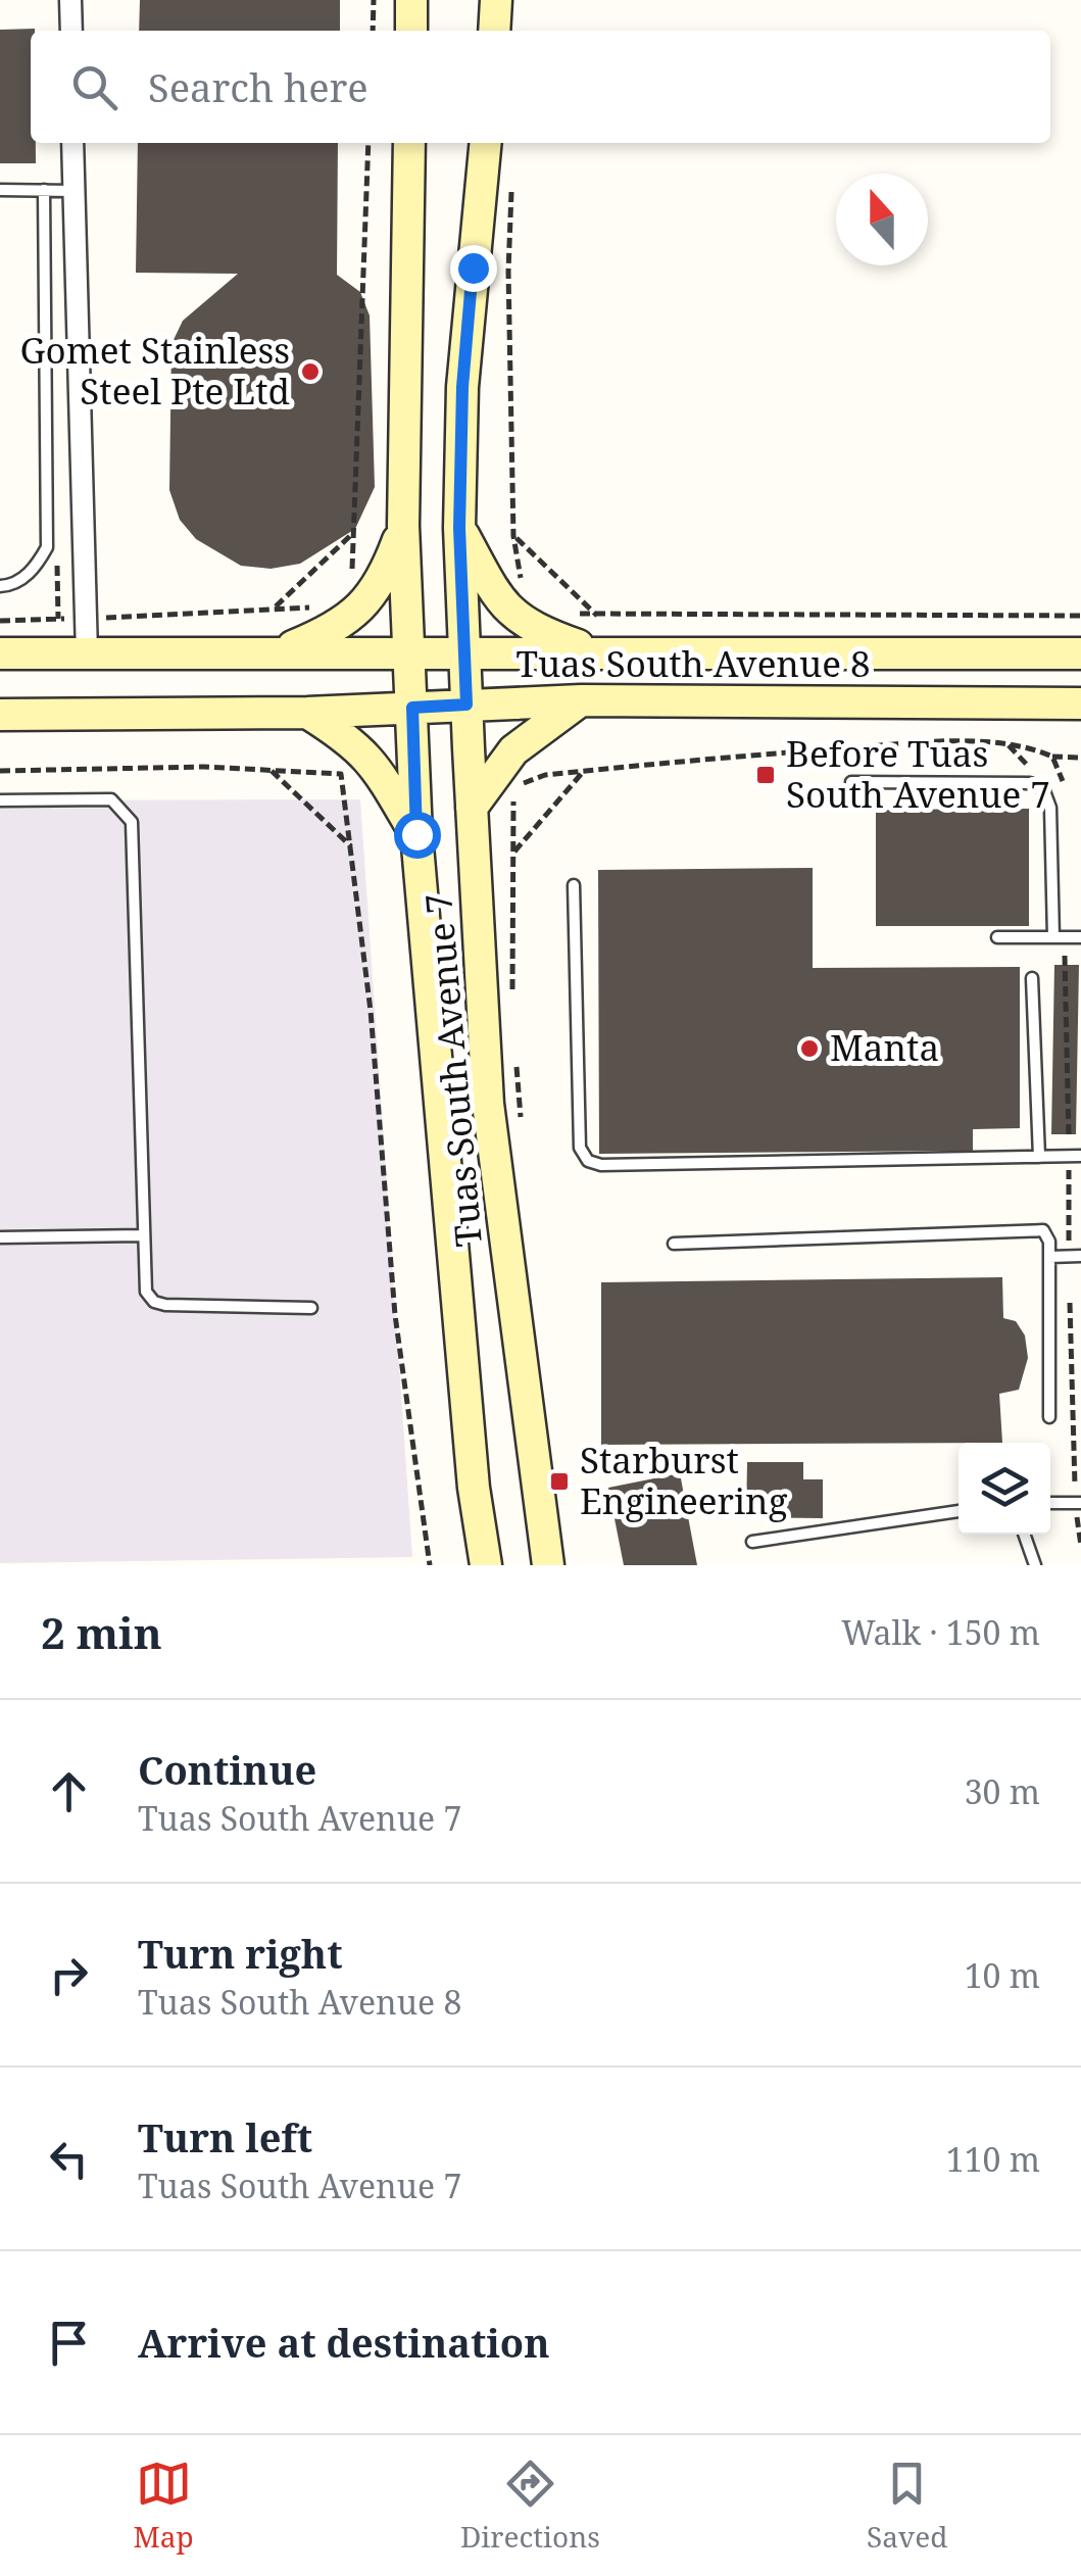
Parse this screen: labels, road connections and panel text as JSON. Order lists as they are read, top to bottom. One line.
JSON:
{"streets":{"street":["Tuas South Avenue 8","Tuas South Avenue 7"]},"crossings":[["Tuas South Avenue 8","Tuas South Avenue 7"]],"places":{"other":["Gomet Stainless Steel Pte Ltd","Manta"],"transit":["Before Tuas South Avenue 7","Starburst Engineering"]},"north":"top","page":{"search":"Search here","heading":["2 min","Walk · 150 m"],"list":[["Continue","Tuas South Avenue 7","30 m"],["Turn right","Tuas South Avenue 8","10 m"],["Turn left","Tuas South Avenue 7","110 m"],"Arrive at destination"],"nav":["Map","Directions","Saved"]}}
